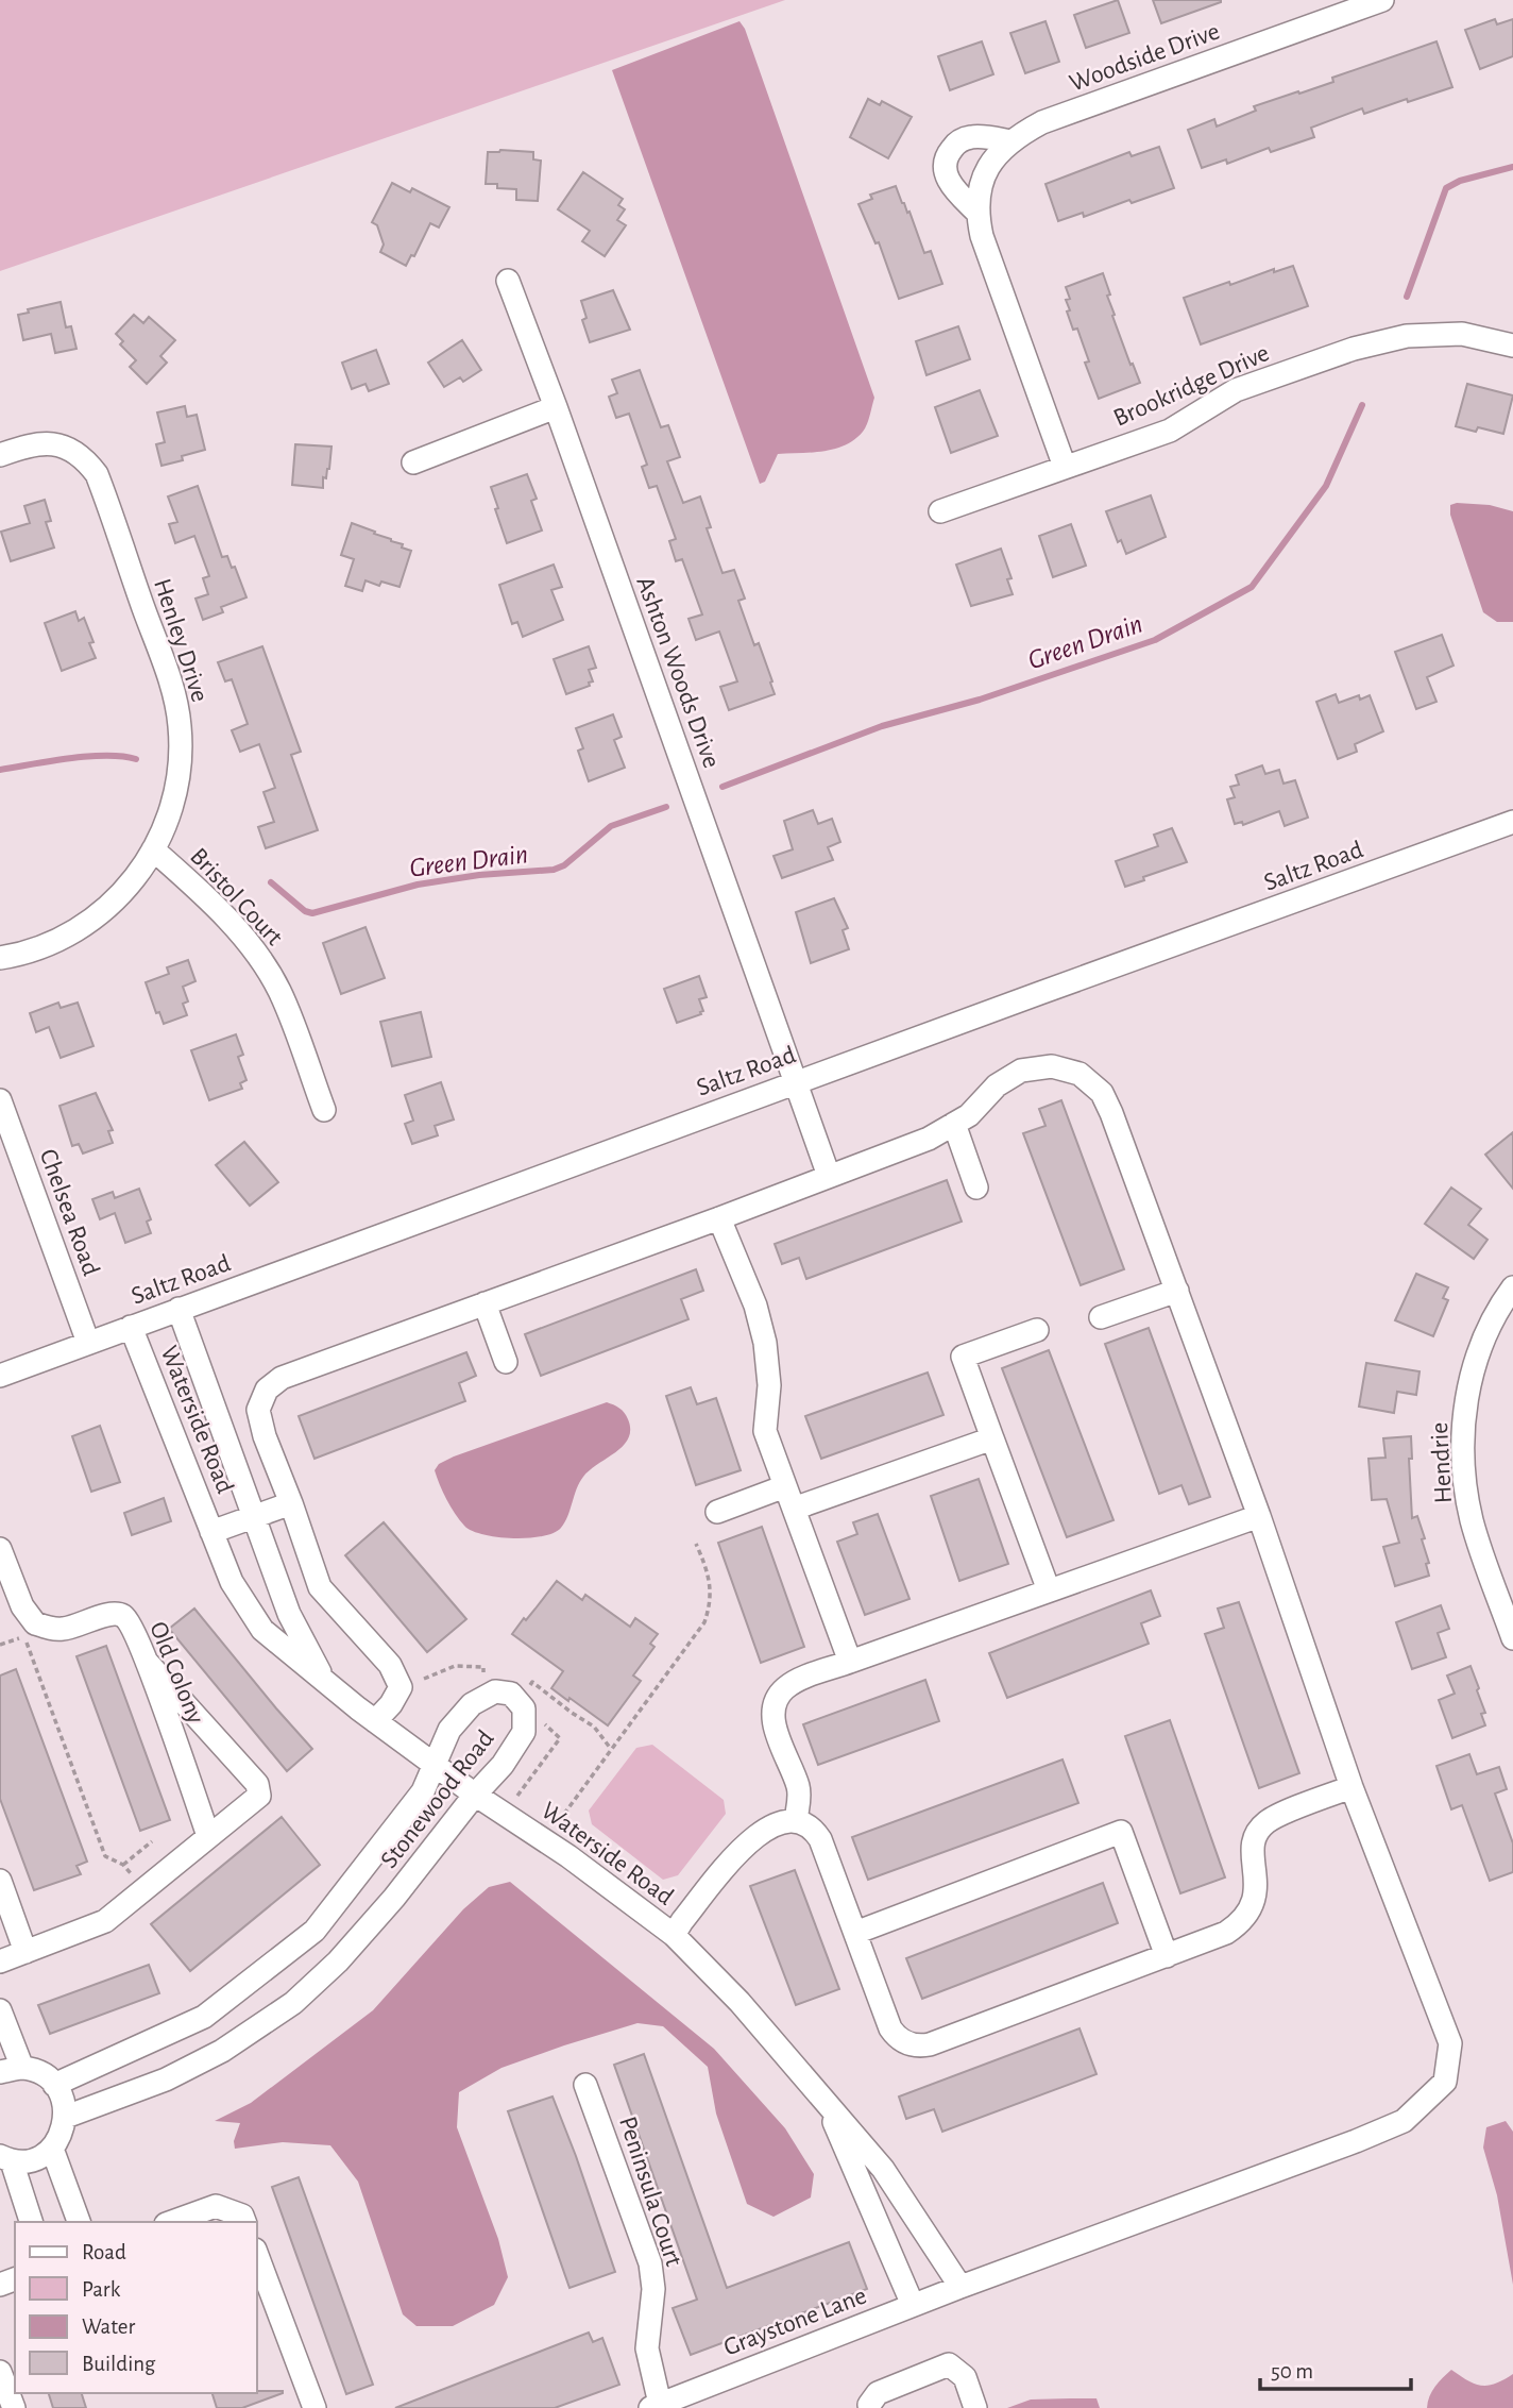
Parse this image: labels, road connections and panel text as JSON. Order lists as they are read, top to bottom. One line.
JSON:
{"streets":{"street":["Woodside Drive","Brookridge Drive","Henley Drive","Ashton Woods Drive","Saltz Road","Bristol Court","Chelsea Road","Waterside Road","Hendrie","Old Colony","Stonewood Road","Peninsula Court","Graystone Lane"]},"crossings":[["Woodside Drive","Brookridge Drive"],["Henley Drive","Bristol Court"],["Ashton Woods Drive","Saltz Road"],["Ashton Woods Drive","Graystone Lane"],["Saltz Road","Chelsea Road"],["Saltz Road","Waterside Road"],["Waterside Road","Stonewood Road"],["Waterside Road","Graystone Lane"],["Peninsula Court","Graystone Lane"]],"water":["Green Drain"],"legend":["Road","Park","Water","Building"],"scale_bar":"50 m"}
